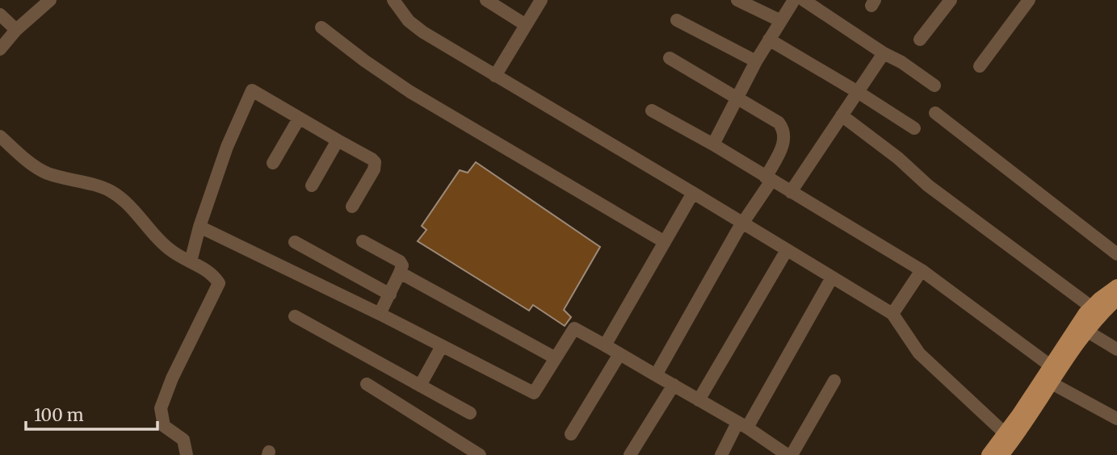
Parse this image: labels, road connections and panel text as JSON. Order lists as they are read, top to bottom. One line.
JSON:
{"scale_bar":"100 m"}
